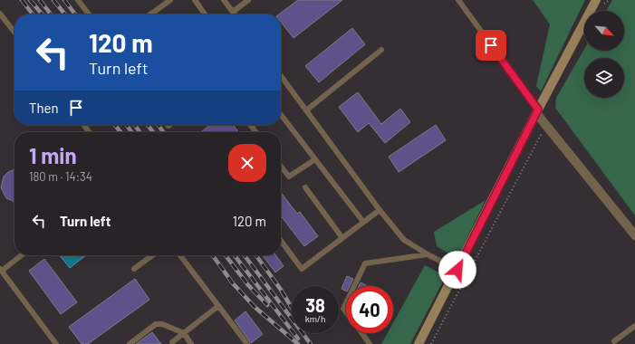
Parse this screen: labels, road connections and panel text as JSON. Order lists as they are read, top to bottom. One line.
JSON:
{"north":"bottom right","page":{"turn":["120 m","Turn left"],"then":"Then","heading":["1 min","180 m · 14:34"],"list":[{"name":"Turn left","value":"120 m"}],"speed":"38 km/h","limit":"40"}}
